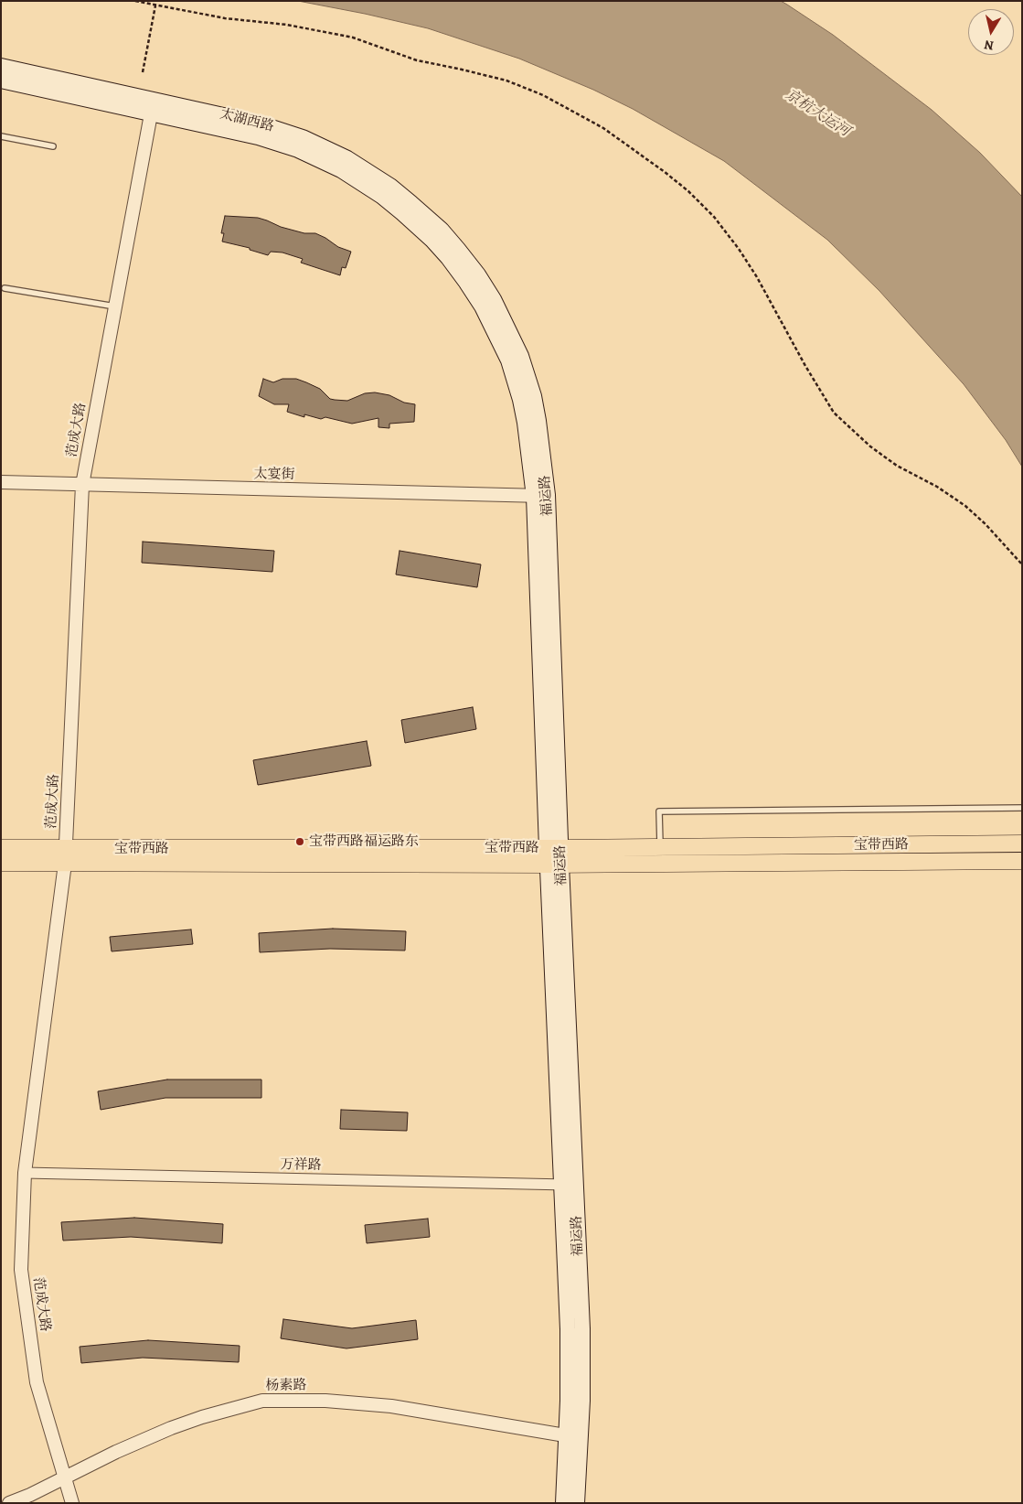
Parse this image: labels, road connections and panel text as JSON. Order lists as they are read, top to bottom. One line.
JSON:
{"streets":{"main road":["太湖西路","福运路","宝带西路"],"street":["范成大路","太宴街","万祥路","杨素路"]},"crossings":[["太湖西路","范成大路"],["太湖西路","福运路"],["范成大路","太宴街"],["范成大路","宝带西路"],["范成大路","万祥路"],["范成大路","杨素路"],["太宴街","福运路"],["福运路","宝带西路"],["福运路","万祥路"],["福运路","杨素路"]],"water":["京杭大运河"],"places":["宝带西路福运路东"],"north":"bottom"}
